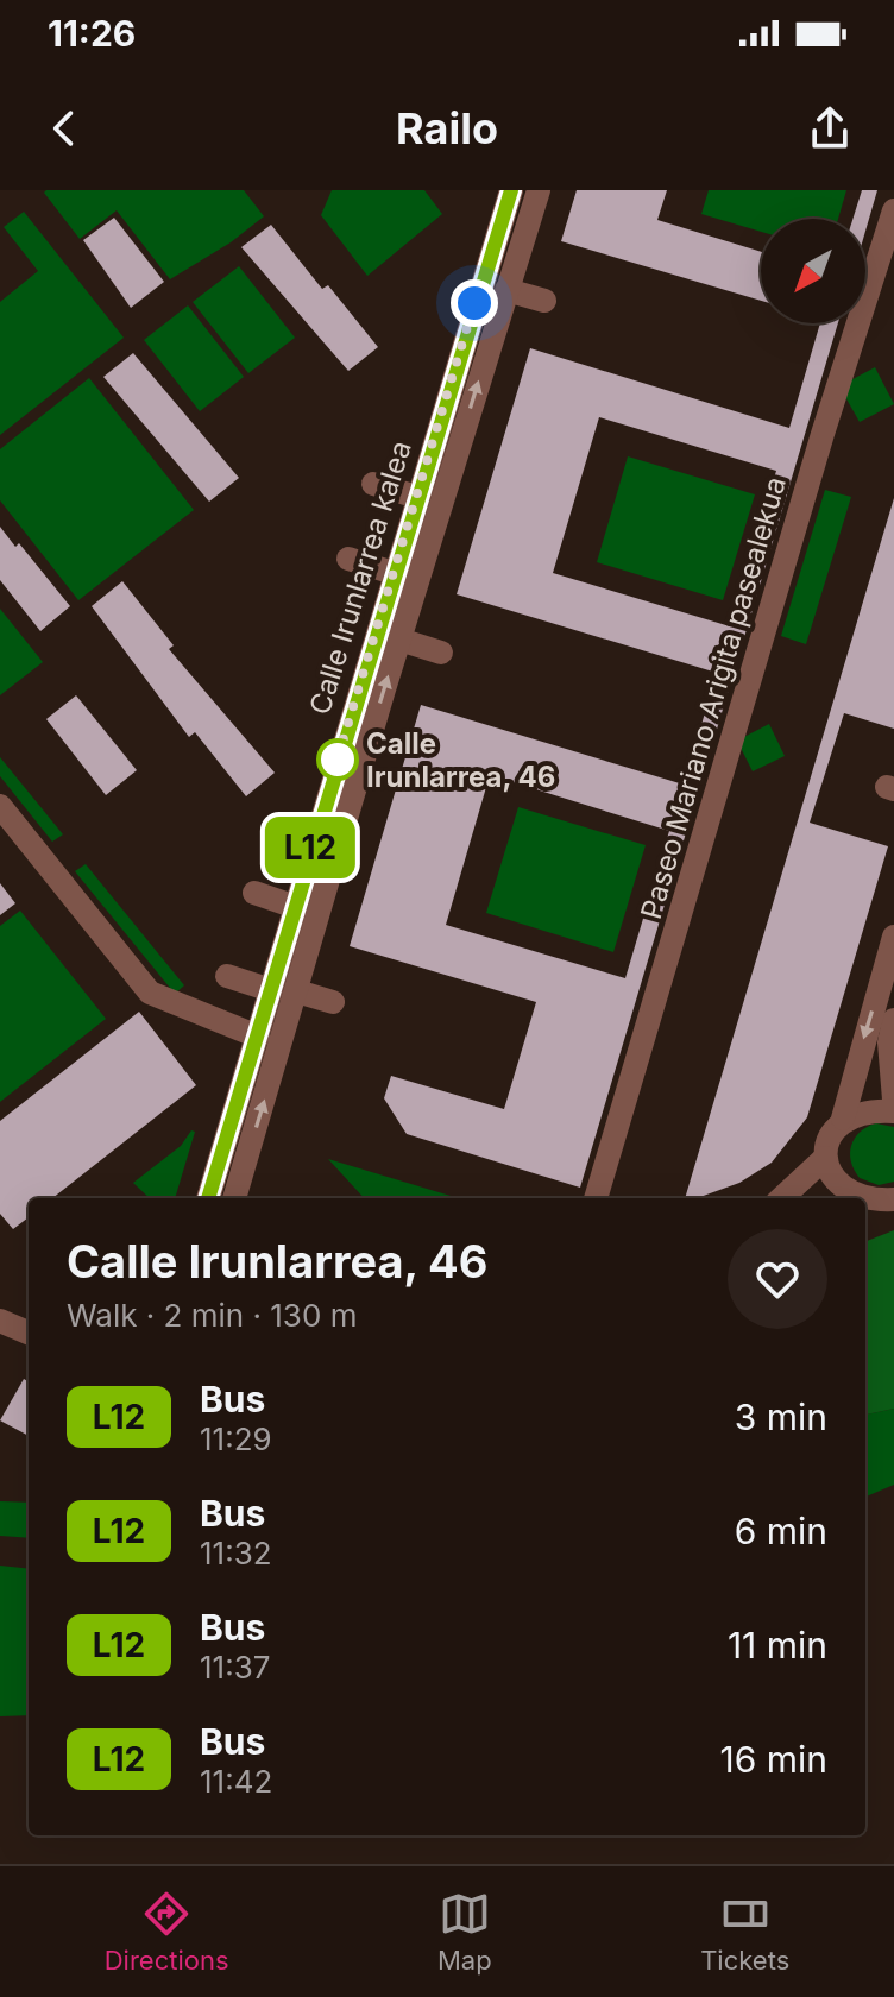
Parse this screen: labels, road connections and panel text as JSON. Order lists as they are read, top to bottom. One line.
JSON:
{"streets":{"street":["Calle Irunlarrea kalea","Paseo Mariano Arigita pasealekua"]},"places":["Calle Irunlarrea, 46"],"lines":["bus line L12"],"north":"bottom left","page":{"status":"11:26","header":"Railo","on_map":"L12","heading":["Calle Irunlarrea, 46","Walk · 2 min · 130 m"],"list":[{"mark":"L12","name":"Bus","note":"11:29","value":"3 min"},{"mark":"L12","name":"Bus","note":"11:32","value":"6 min"},{"mark":"L12","name":"Bus","note":"11:37","value":"11 min"},{"mark":"L12","name":"Bus","note":"11:42","value":"16 min"}],"tabs":["Directions","Map","Tickets"]}}
